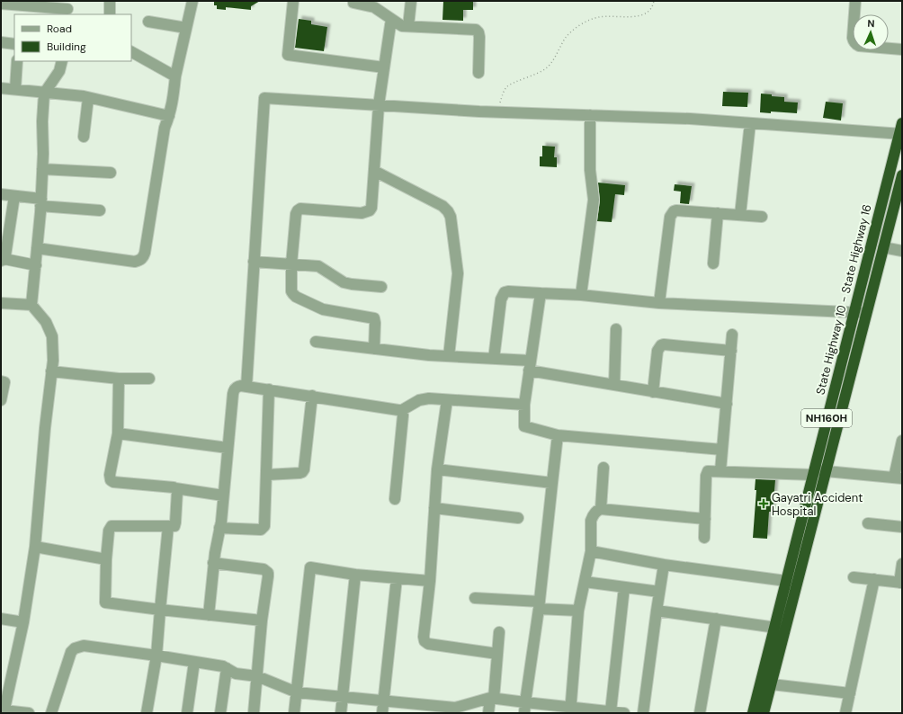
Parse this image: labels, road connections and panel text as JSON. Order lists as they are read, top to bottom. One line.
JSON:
{"streets":{"highway":["State Highway 10 - State Highway 16","NH160H"]},"places":{"health":["Gayatri Accident Hospital"]},"legend":["Road","Building"],"north":"top"}
